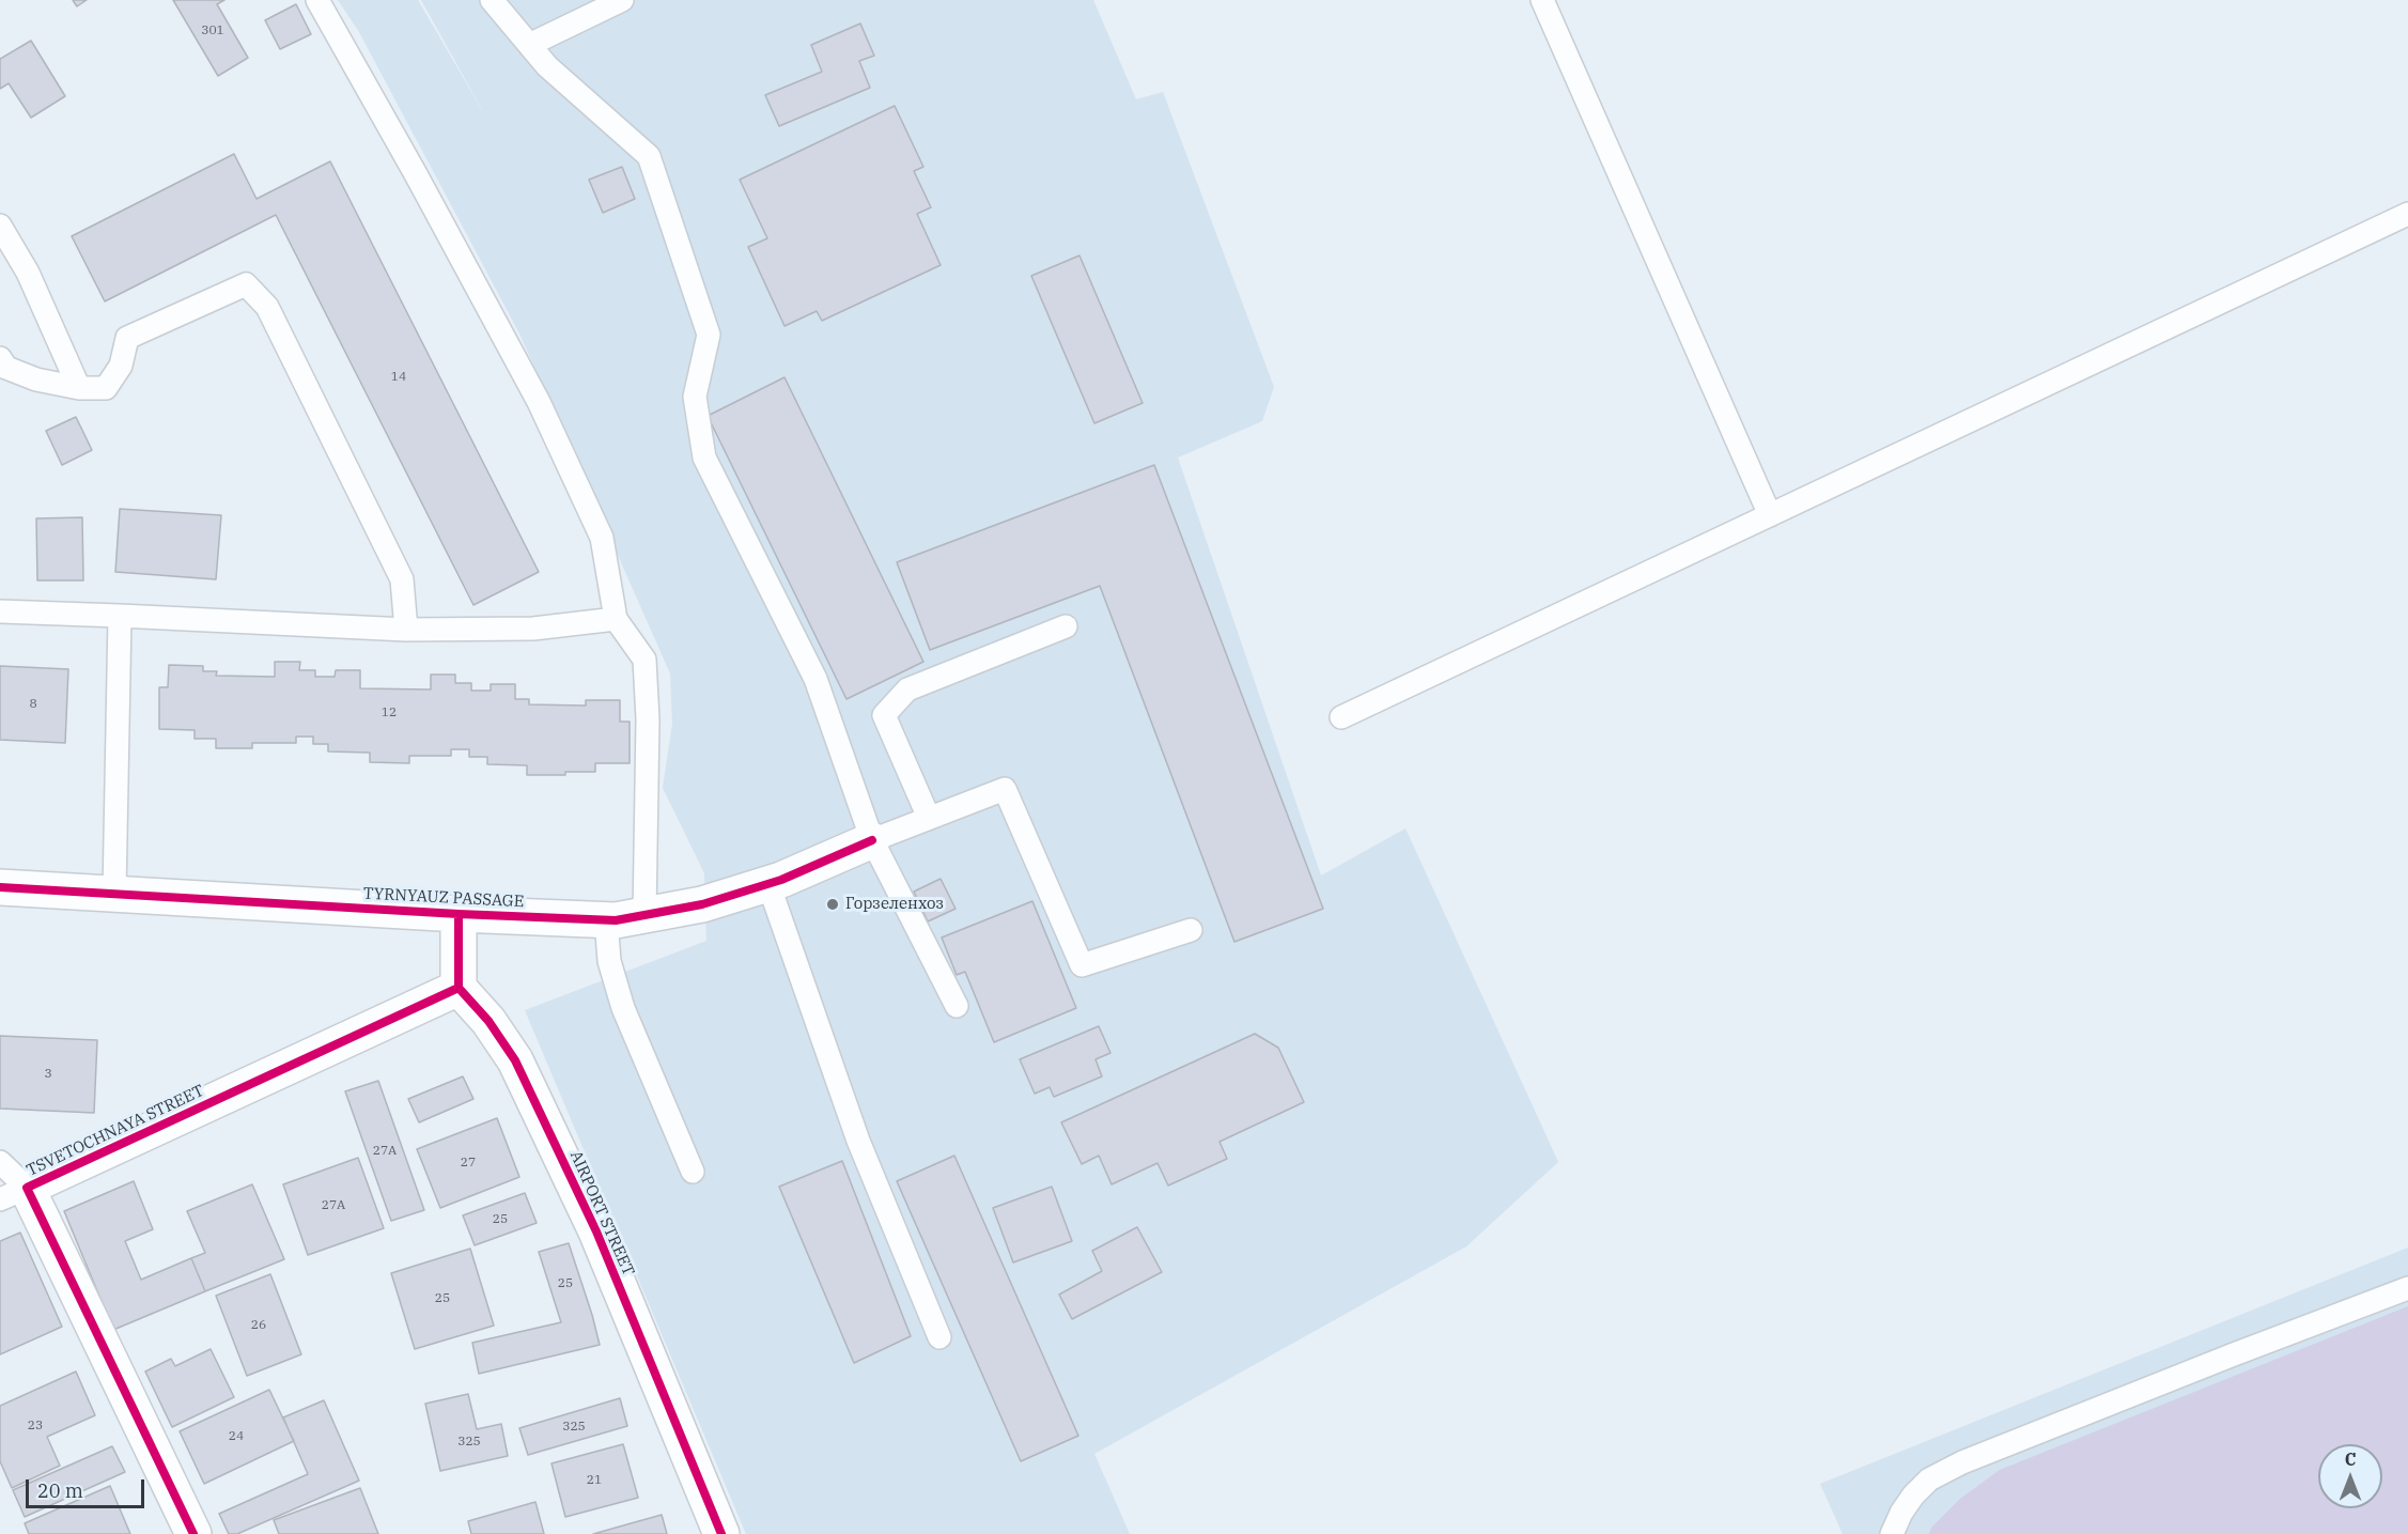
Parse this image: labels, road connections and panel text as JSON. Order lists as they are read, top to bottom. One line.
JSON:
{"streets":{"street":["TYRNYAUZ PASSAGE","TSVETOCHNAYA STREET","AIRPORT STREET"]},"crossings":[["TSVETOCHNAYA STREET","AIRPORT STREET"]],"places":["Горзеленхоз"],"house_numbers":["301","14","8","12","3","27А","27","27А","25","25","25","26","23","325","24","325","21"],"scale_bar":"20 m","north":"top"}
